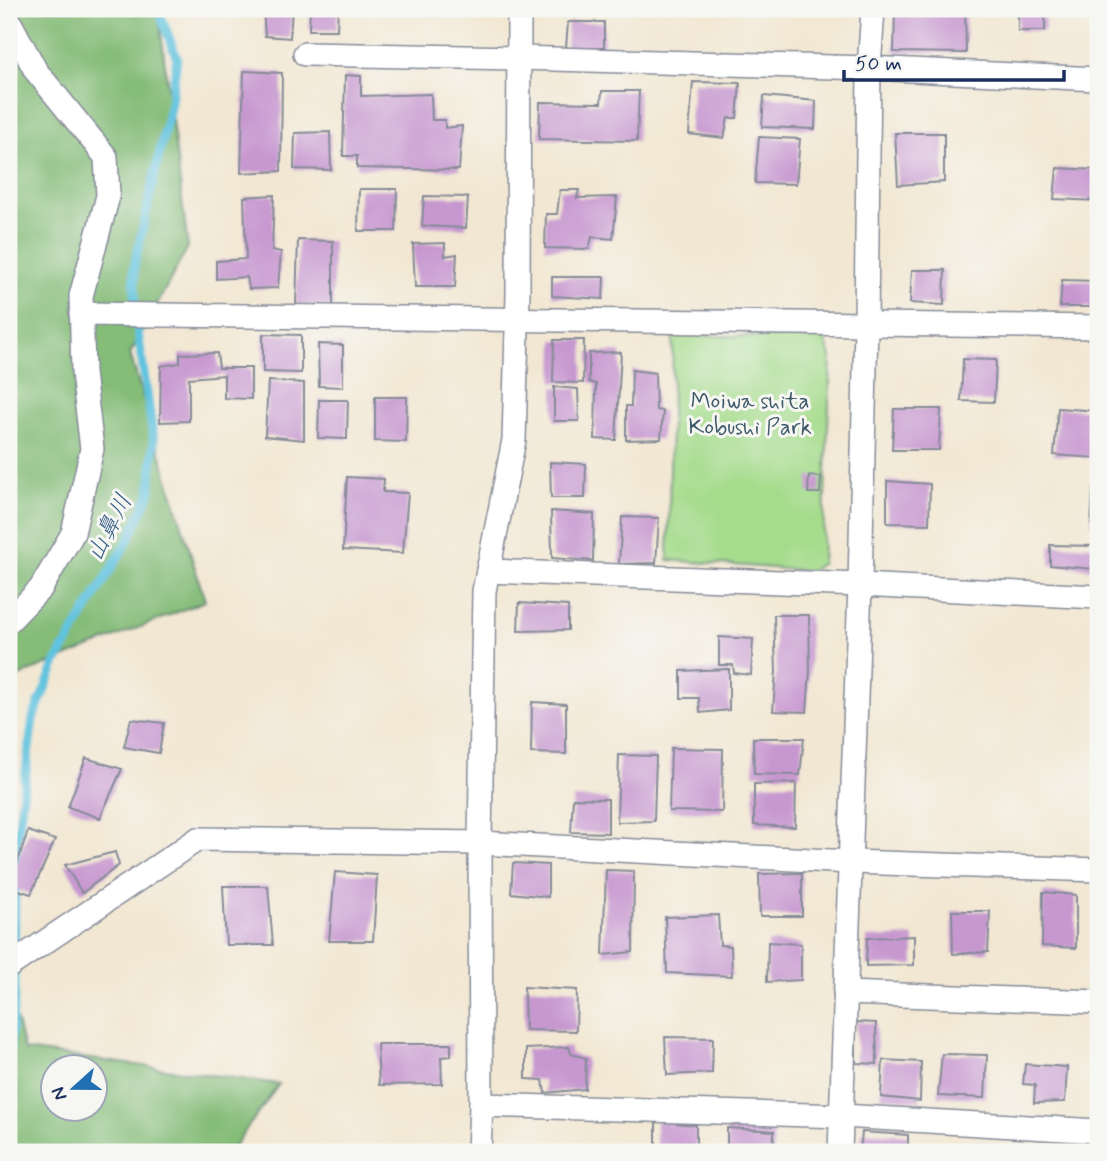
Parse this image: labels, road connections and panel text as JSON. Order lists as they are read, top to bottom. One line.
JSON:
{"water":["山鼻川"],"parks":["Moiwa shita Kobushi Park"],"scale_bar":"50 m","north":"left"}
